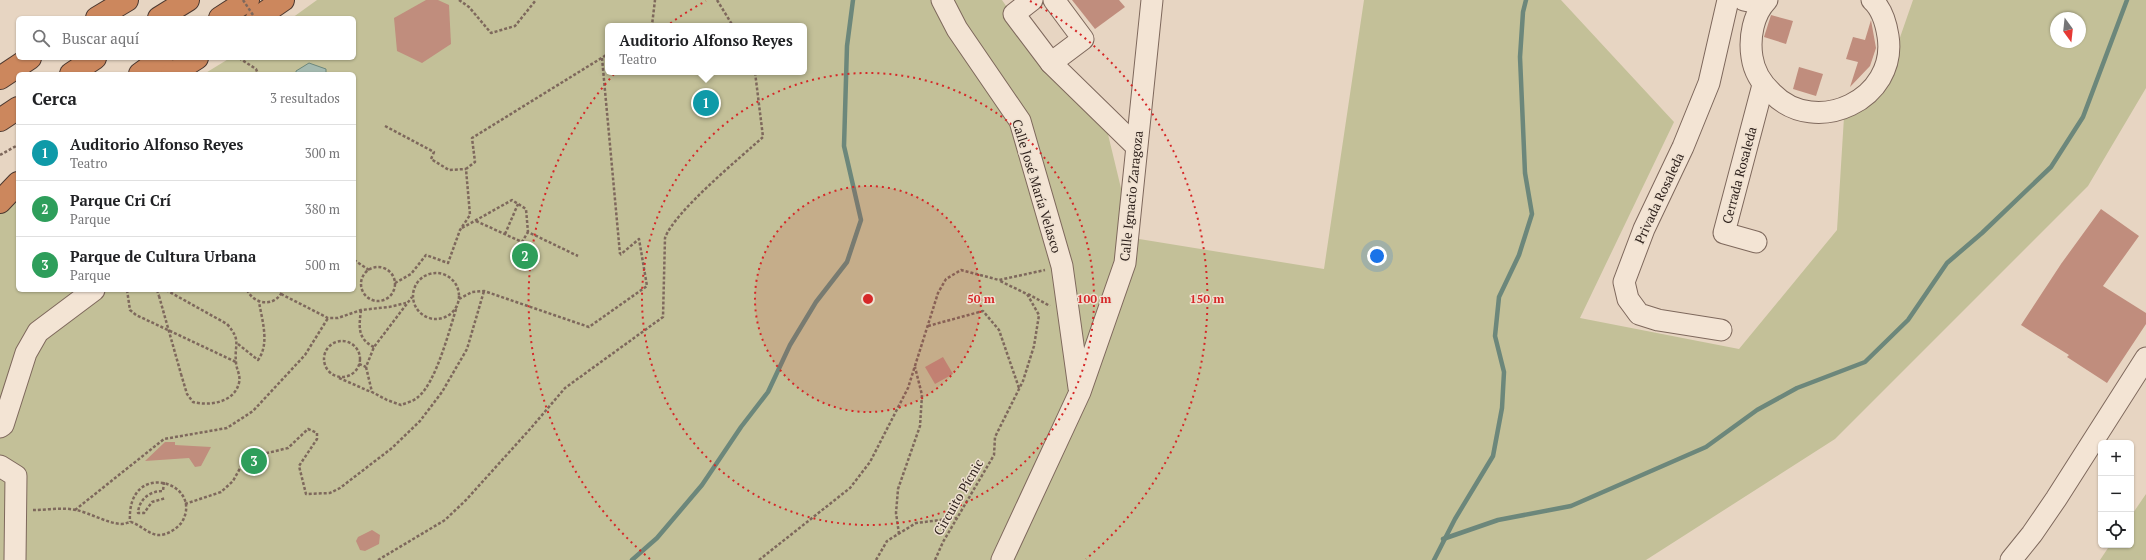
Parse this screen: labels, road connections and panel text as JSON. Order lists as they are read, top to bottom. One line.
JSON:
{"streets":{"street":["Cerrada Rosaleda","Calle José María Velasco","Calle Ignacio Zaragoza","Privada Rosaleda"],"path":["Circuito Pícnic"]},"crossings":[["Calle José María Velasco","Calle Ignacio Zaragoza"]],"north":"bottom","page":{"search":"Buscar aquí","popup":["Auditorio Alfonso Reyes","Teatro"],"heading":["Cerca","3 resultados"],"pins":["1","2","3"],"list":[{"mark":"1","name":"Auditorio Alfonso Reyes","note":"Teatro","value":"300 m"},{"mark":"2","name":"Parque Cri Crí","note":"Parque","value":"380 m"},{"mark":"3","name":"Parque de Cultura Urbana","note":"Parque","value":"500 m"}],"map_buttons":["+","−"]},"rings":["50 m","100 m","150 m"]}
